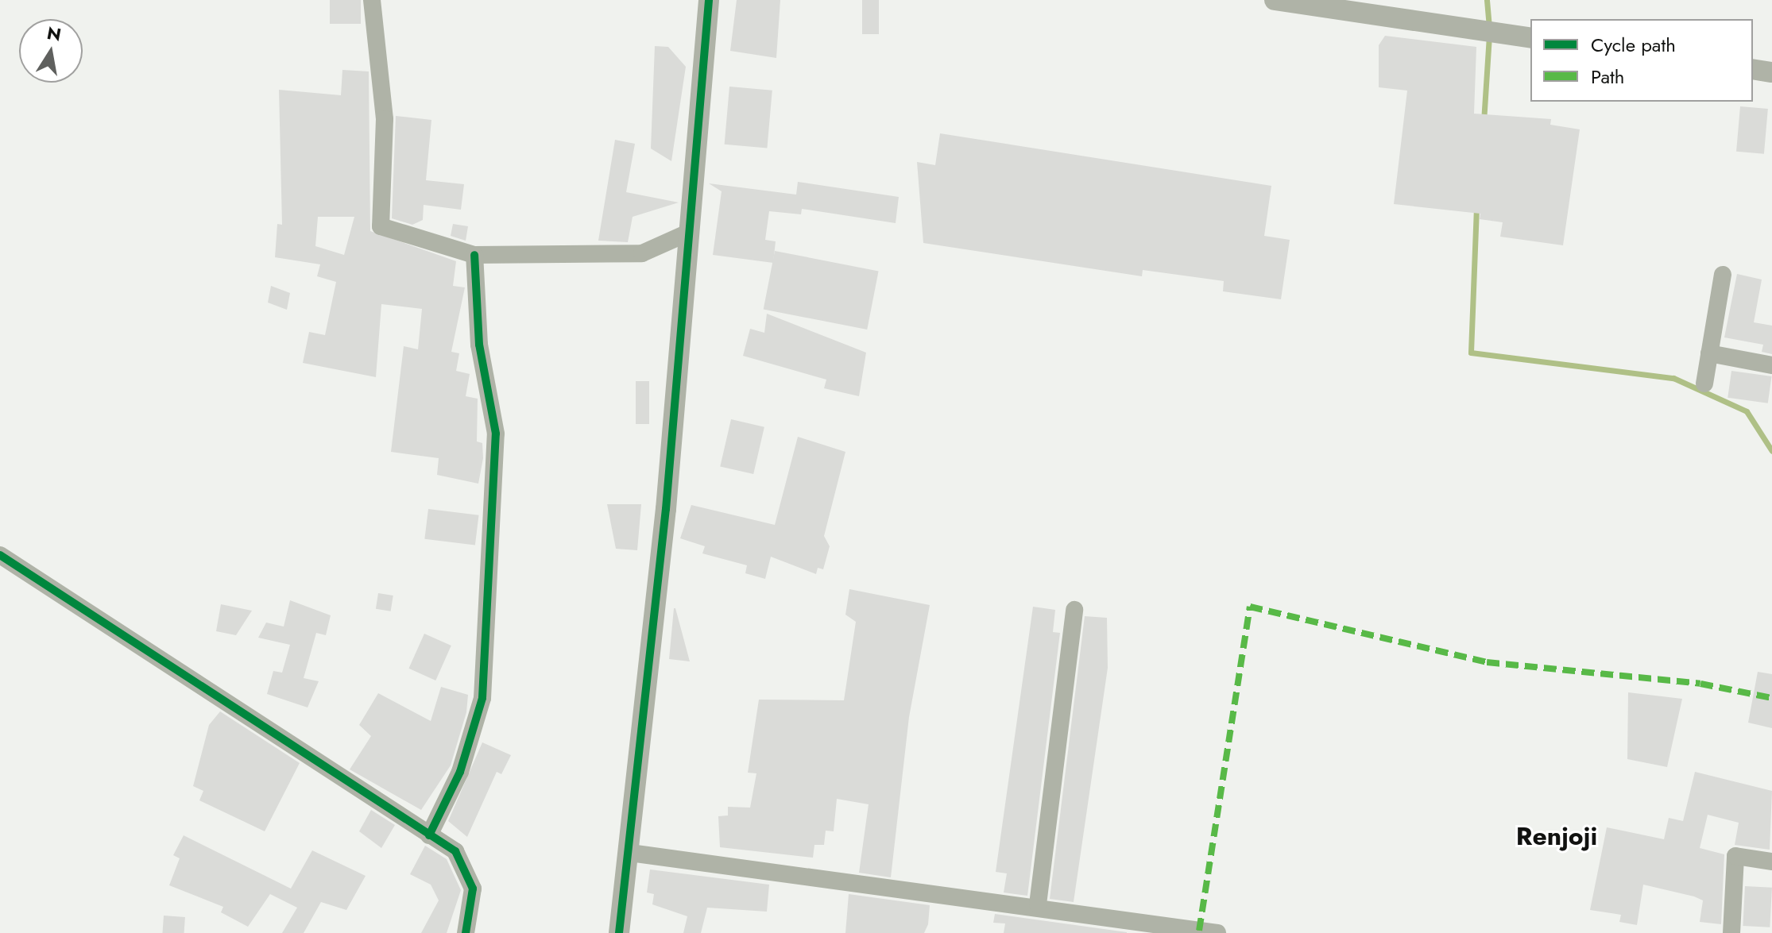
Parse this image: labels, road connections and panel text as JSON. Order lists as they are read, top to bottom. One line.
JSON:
{"districts":["Renjoji"],"legend":["Cycle path","Path"],"north":"top"}
